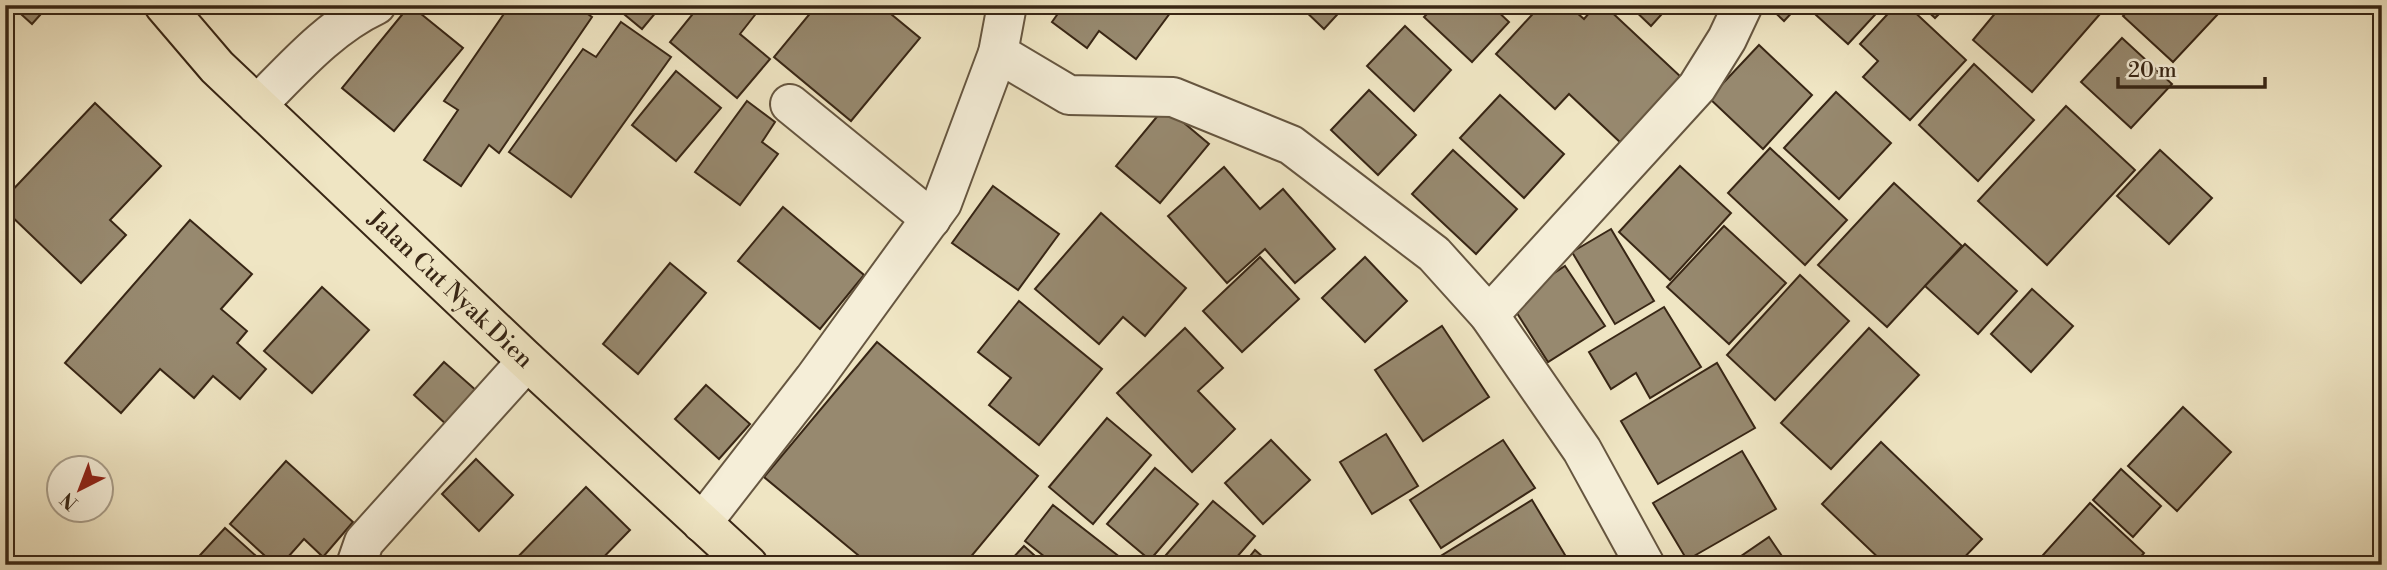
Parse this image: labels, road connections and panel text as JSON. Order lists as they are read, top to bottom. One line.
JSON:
{"streets":{"highway":["Jalan Cut Nyak Dien"]},"scale_bar":"20 m","north":"bottom left"}
